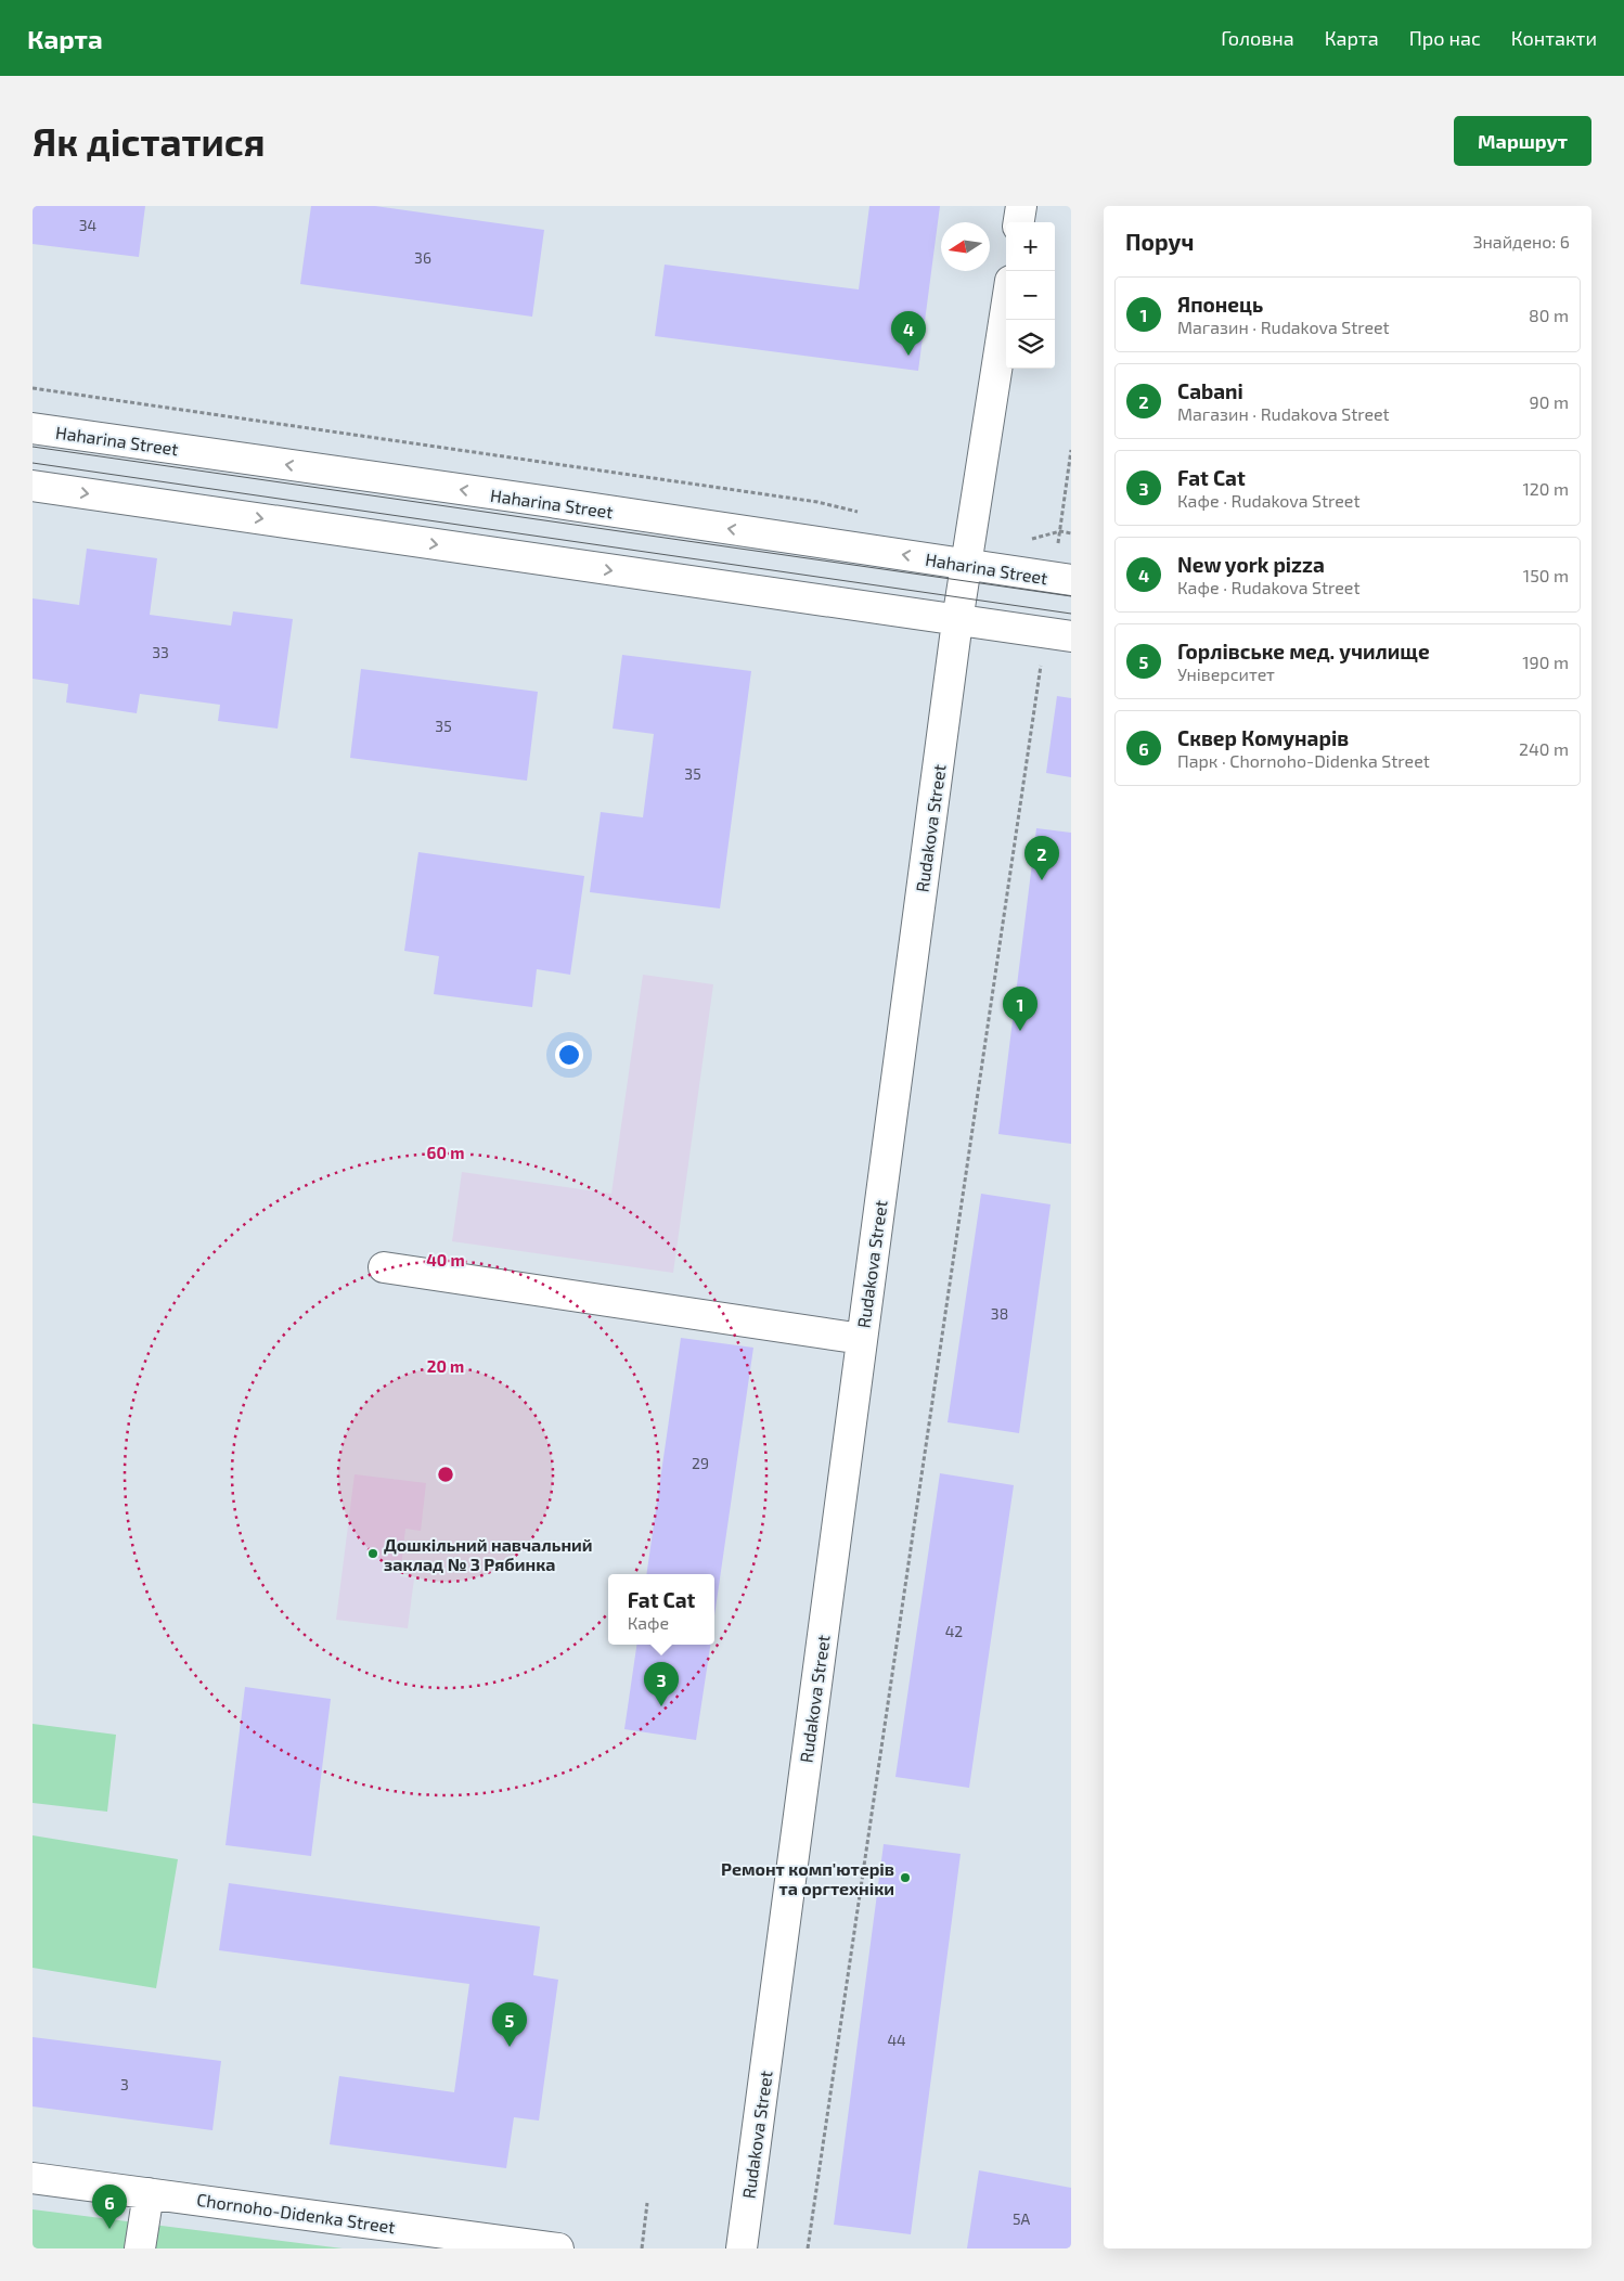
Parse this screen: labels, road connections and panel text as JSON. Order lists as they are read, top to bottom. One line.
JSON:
{"streets":{"street":["Haharina Street","Rudakova Street","Chornoho-Didenka Street"]},"crossings":[["Haharina Street","Rudakova Street"]],"places":["Дошкільний навчальний заклад № 3 Рябинка","Ремонт комп'ютерів та оргтехніки"],"house_numbers":["34","36","33","35","35","38","29","42","44","3","5А"],"north":"left","page":{"header":"Карта","nav":["Головна","Карта","Про нас","Контакти"],"buttons":"Маршрут","title":"Як дістатися","heading":["Поруч","Знайдено: 6"],"map_buttons":["+","−"],"list":[{"mark":"1","name":"Японець","note":"Магазин · Rudakova Street","value":"80 m"},{"mark":"2","name":"Cabani","note":"Магазин · Rudakova Street","value":"90 m"},{"mark":"3","name":"Fat Cat","note":"Кафе · Rudakova Street","value":"120 m"},{"mark":"4","name":"New york pizza","note":"Кафе · Rudakova Street","value":"150 m"},{"mark":"5","name":"Горлівське мед. училище","note":"Університет","value":"190 m"},{"mark":"6","name":"Сквер Комунарів","note":"Парк · Chornoho-Didenka Street","value":"240 m"}],"pins":["4","2","1","3","5","6"],"popup":["Fat Cat","Кафе"]},"rings":["60 m","40 m","20 m"]}
